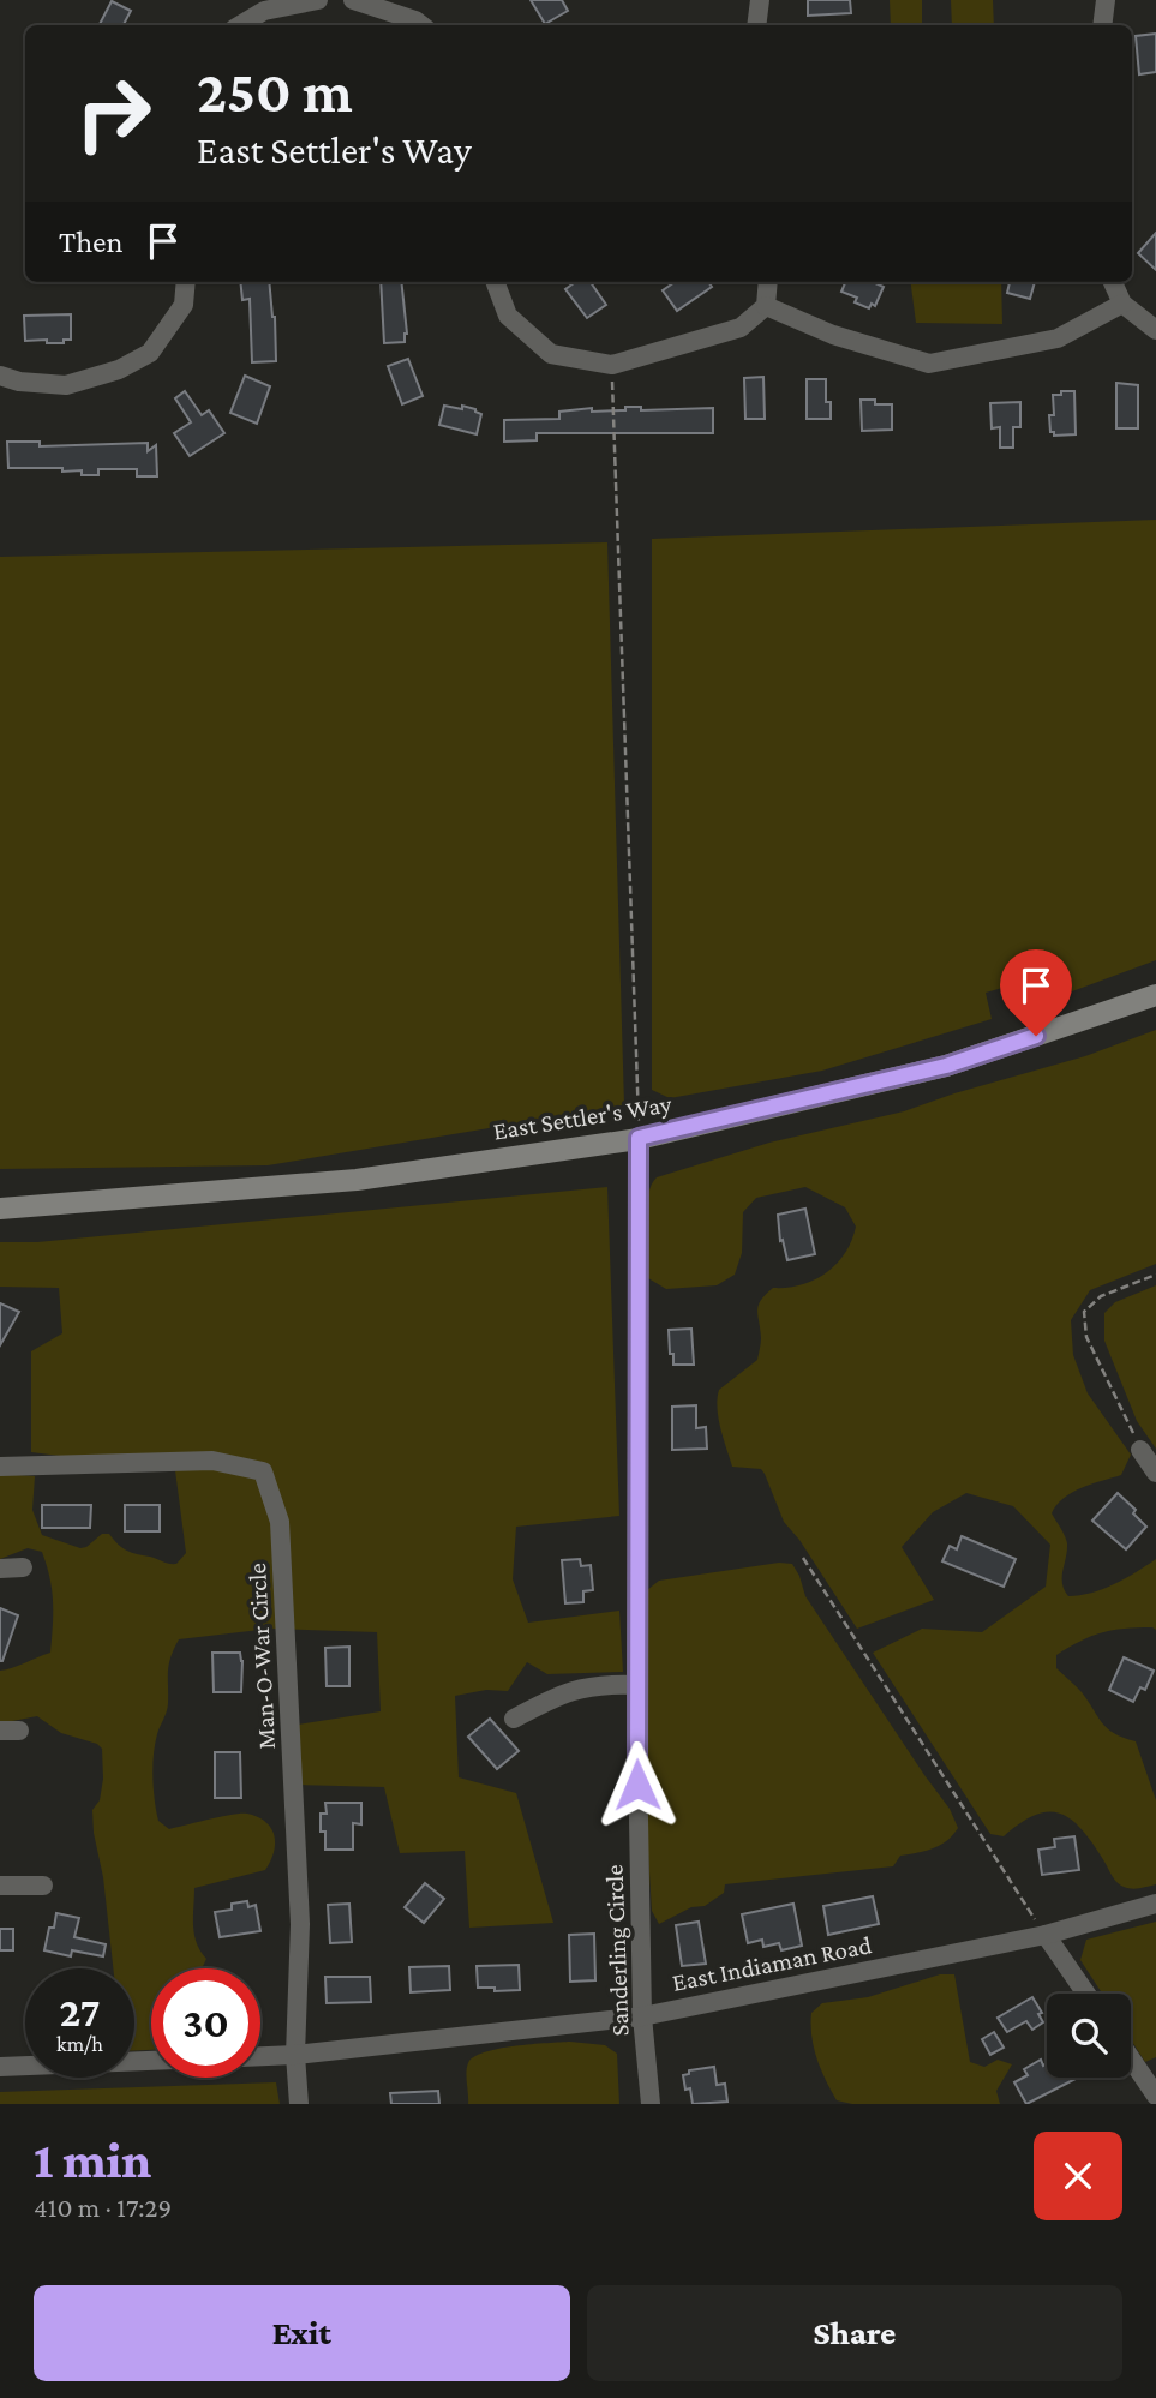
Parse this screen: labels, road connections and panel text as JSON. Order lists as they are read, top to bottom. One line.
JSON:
{"streets":{"main road":["East Settler's Way"],"street":["Man-O-War Circle","Sanderling Circle","East Indiaman Road"]},"crossings":[["East Settler's Way","Sanderling Circle"],["Man-O-War Circle","East Indiaman Road"],["Sanderling Circle","East Indiaman Road"]],"page":{"turn":["250 m","East Settler's Way"],"then":"Then","speed":"27 km/h","limit":"30","heading":["1 min","410 m · 17:29"],"buttons":["Exit","Share"]}}
